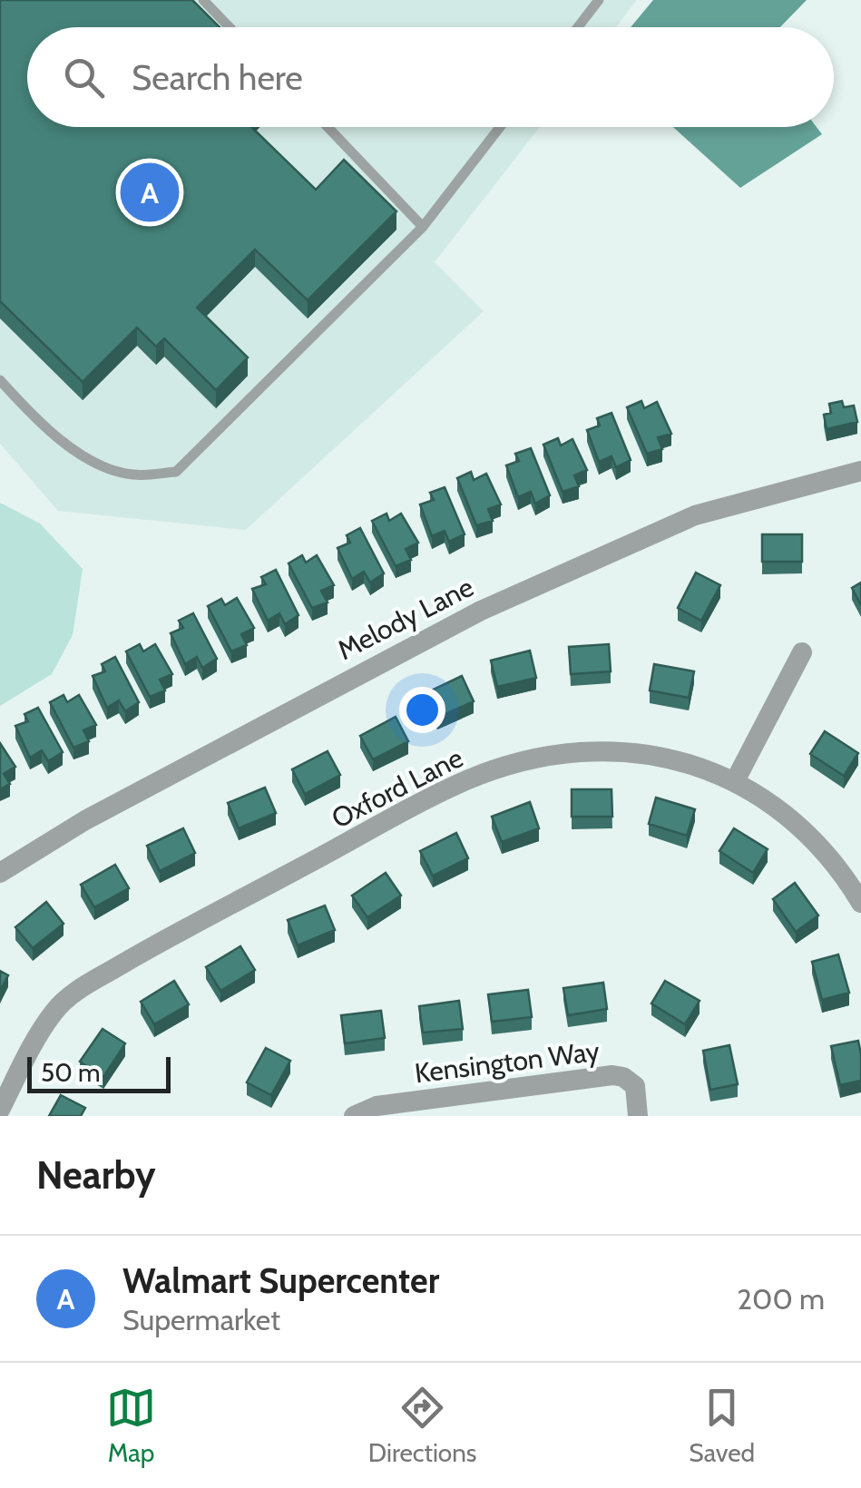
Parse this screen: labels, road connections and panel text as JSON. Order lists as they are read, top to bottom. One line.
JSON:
{"streets":{"street":["Melody Lane","Oxford Lane","Kensington Way"]},"scale_bar":"50 m","page":{"search":"Search here","pins":"A","scale":"50 m","heading":"Nearby","list":[{"mark":"A","name":"Walmart Supercenter","note":"Supermarket","value":"200 m"}],"nav":["Map","Directions","Saved"]}}
